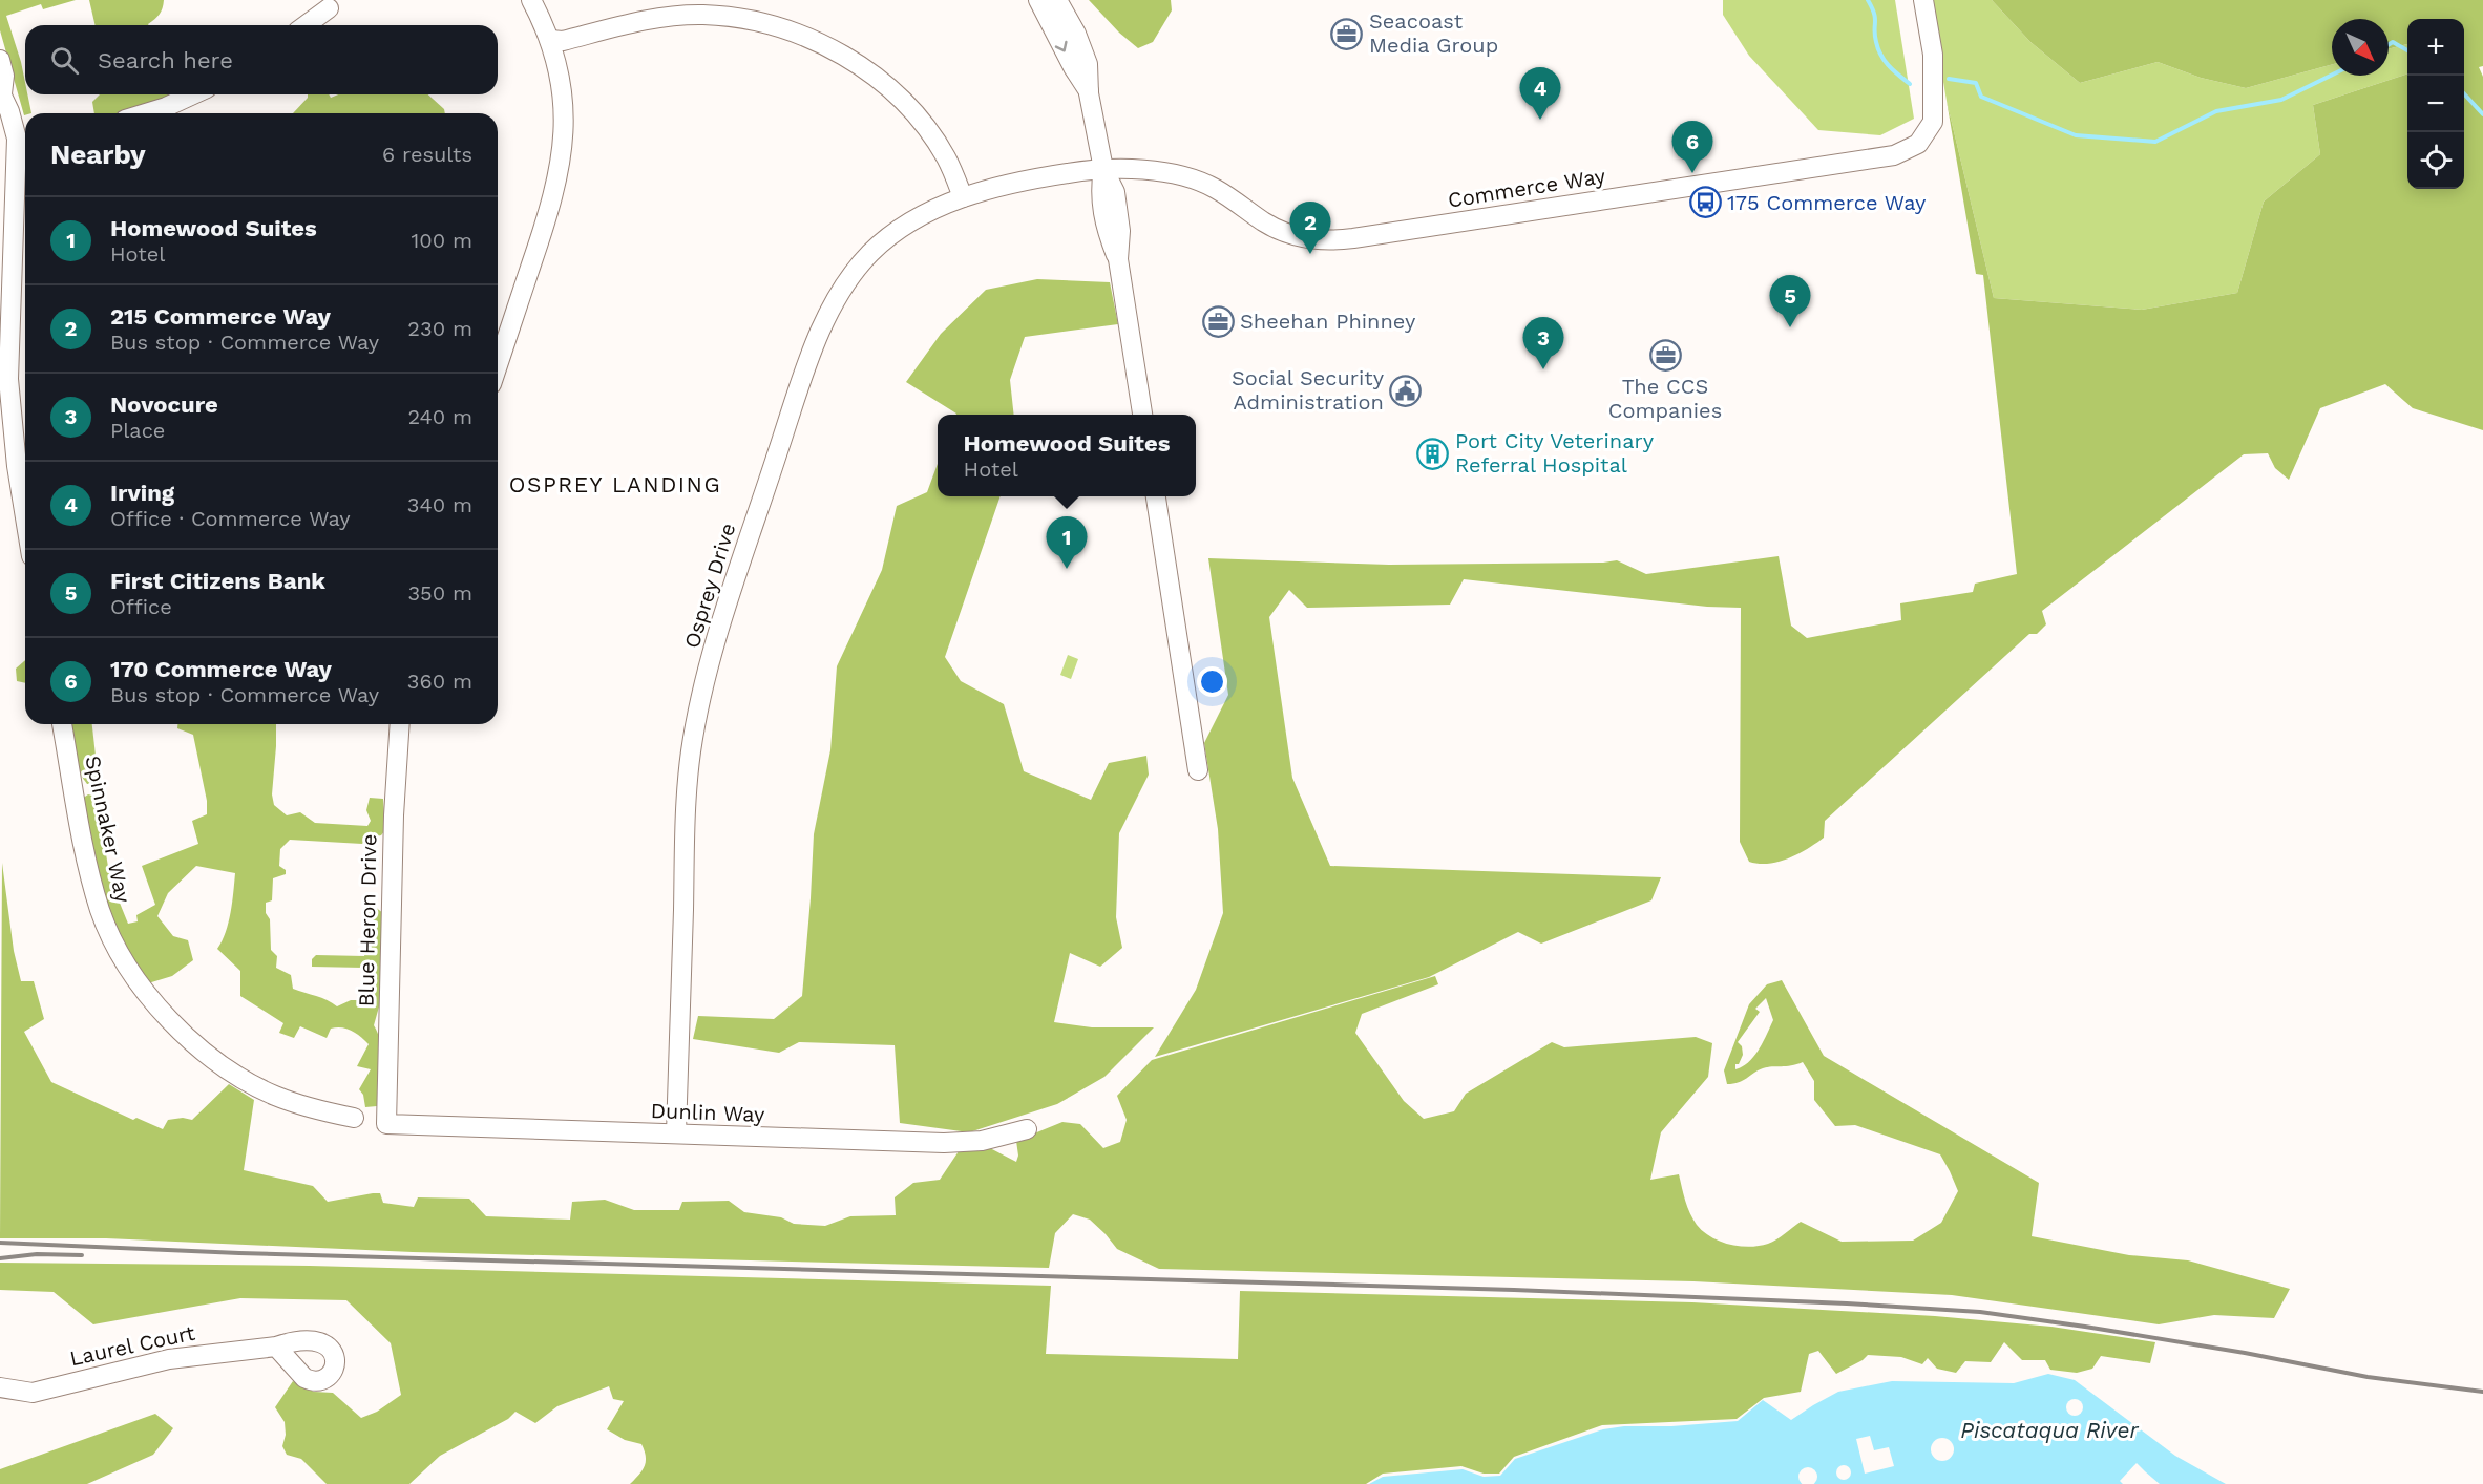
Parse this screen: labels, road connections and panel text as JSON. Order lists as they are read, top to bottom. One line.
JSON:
{"streets":{"street":["Commerce Way","Osprey Drive","Spinnaker Way","Blue Heron Drive","Dunlin Way","Laurel Court"]},"crossings":[["Commerce Way","Osprey Drive"],["Osprey Drive","Dunlin Way"],["Blue Heron Drive","Dunlin Way"]],"districts":["OSPREY LANDING"],"water":["Piscataqua River"],"places":{"office":["Seacoast Media Group","Sheehan Phinney","The CCS Companies"],"bus stop":["175 Commerce Way"],"public building":["Social Security Administration"],"building":["Port City Veterinary Referral Hospital"]},"north":"bottom right","page":{"map_buttons":["+","−"],"search":"Search here","pins":["4","6","2","5","3","1"],"heading":["Nearby","6 results"],"list":[{"mark":"1","name":"Homewood Suites","note":"Hotel","value":"100 m"},{"mark":"2","name":"215 Commerce Way","note":"Bus stop · Commerce Way","value":"230 m"},{"mark":"3","name":"Novocure","note":"Place","value":"240 m"},{"mark":"4","name":"Irving","note":"Office · Commerce Way","value":"340 m"},{"mark":"5","name":"First Citizens Bank","note":"Office","value":"350 m"},{"mark":"6","name":"170 Commerce Way","note":"Bus stop · Commerce Way","value":"360 m"}],"popup":["Homewood Suites","Hotel"]}}
